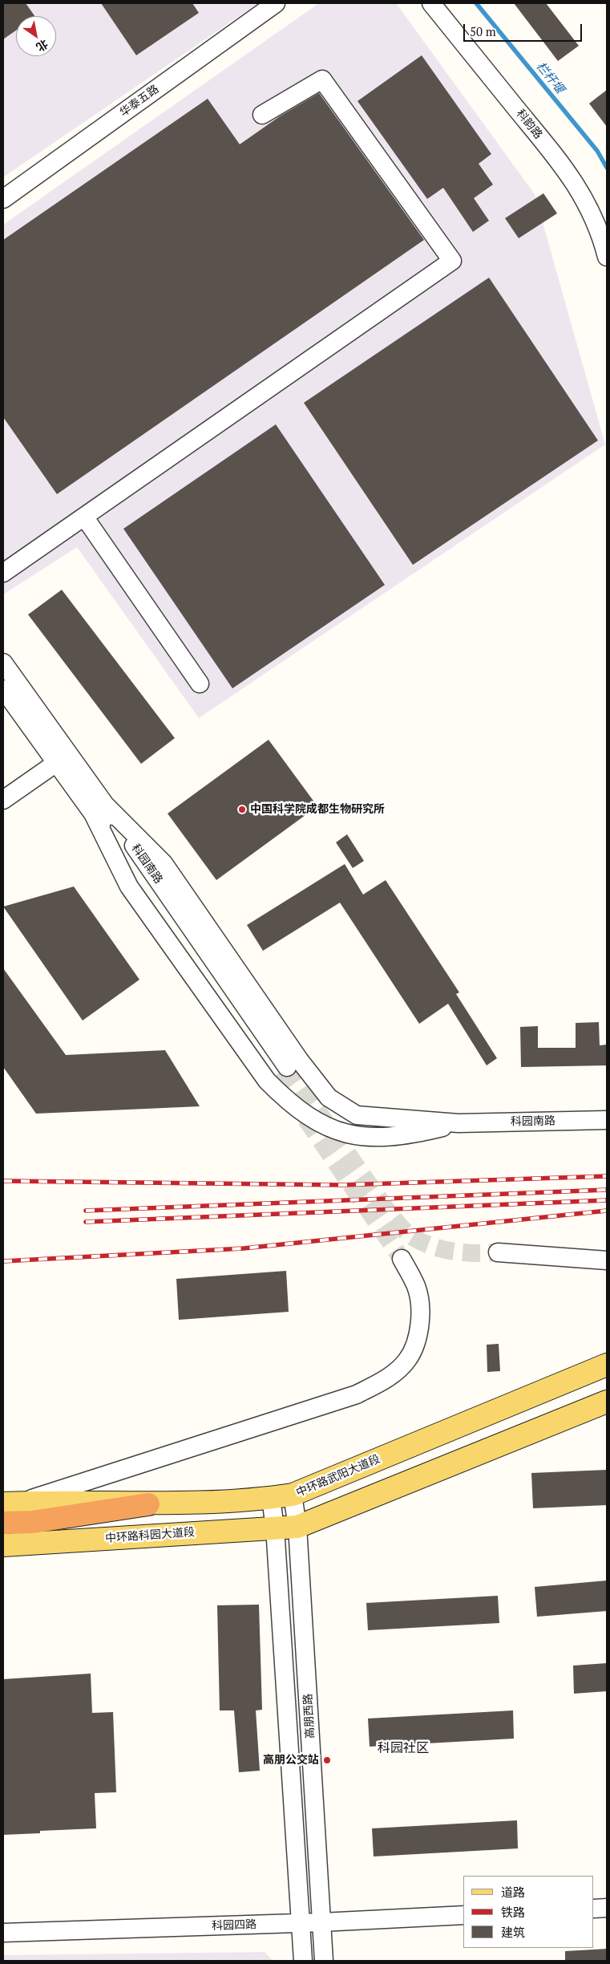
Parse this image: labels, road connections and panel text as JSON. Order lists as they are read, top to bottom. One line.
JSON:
{"streets":{"main road":["中环路武阳大道段","中环路科园大道段"],"street":["华泰五路","科韵路","科园南路","高朋西路","科园四路"]},"crossings":[["中环路武阳大道段","高朋西路"],["中环路科园大道段","高朋西路"],["高朋西路","科园四路"]],"districts":["科园社区"],"water":["栏杆堰"],"places":["中国科学院成都生物研究所","高朋公交站"],"legend":["道路","铁路","建筑"],"scale_bar":"50 m","north":"bottom right"}
